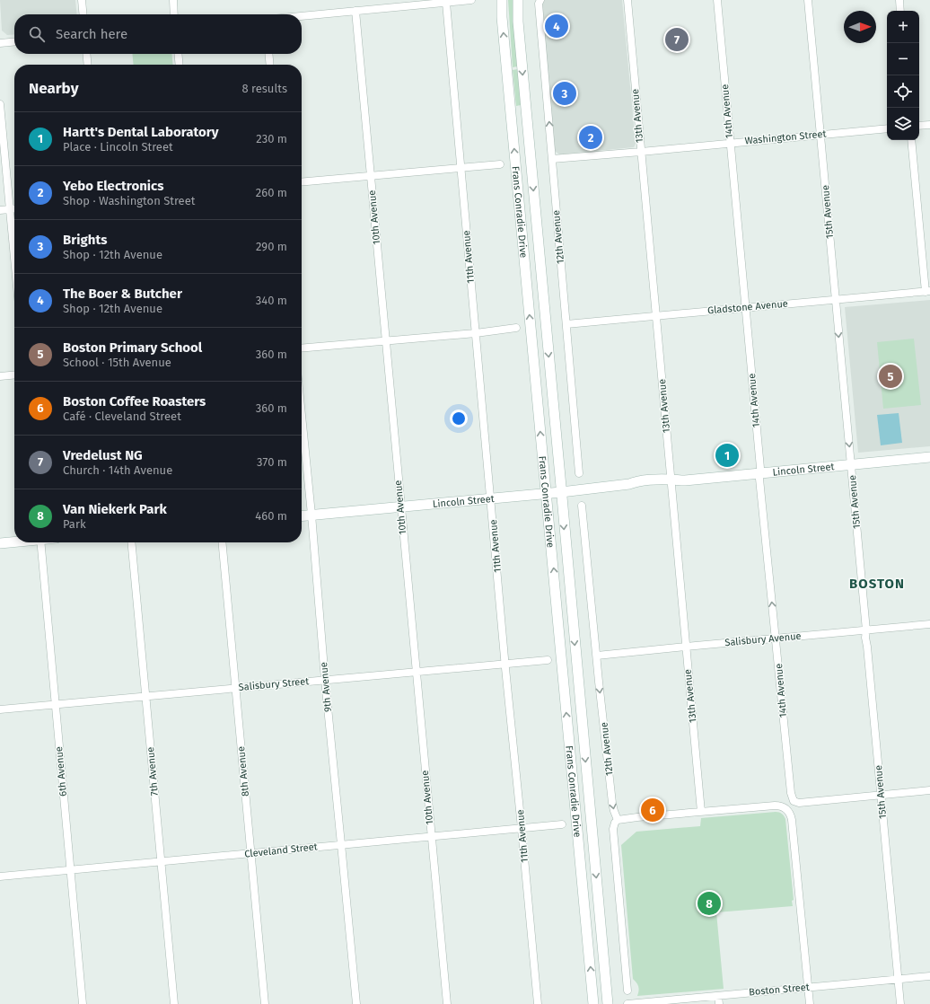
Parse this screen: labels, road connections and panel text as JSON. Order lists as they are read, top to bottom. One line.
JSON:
{"streets":{"main road":["Frans Conradie Drive","Lincoln Street"],"street":["14th Avenue","13th Avenue","Washington Street","15th Avenue","10th Avenue","12th Avenue","11th Avenue","Gladstone Avenue","Salisbury Avenue","Salisbury Street","9th Avenue","6th Avenue","7th Avenue","8th Avenue","Cleveland Street","Boston Street"]},"crossings":[["14th Avenue","Washington Street"],["14th Avenue","15th Avenue"],["14th Avenue","Gladstone Avenue"],["14th Avenue","Lincoln Street"],["14th Avenue","Salisbury Avenue"],["13th Avenue","Washington Street"],["13th Avenue","Gladstone Avenue"],["13th Avenue","Lincoln Street"],["13th Avenue","Salisbury Avenue"],["Washington Street","15th Avenue"],["Washington Street","12th Avenue"],["Frans Conradie Drive","Lincoln Street"],["15th Avenue","Gladstone Avenue"],["15th Avenue","Lincoln Street"],["15th Avenue","Salisbury Avenue"],["15th Avenue","Boston Street"],["10th Avenue","Lincoln Street"],["10th Avenue","Salisbury Street"],["10th Avenue","Cleveland Street"],["12th Avenue","Gladstone Avenue"],["12th Avenue","Salisbury Avenue"],["11th Avenue","Lincoln Street"],["11th Avenue","Salisbury Street"],["11th Avenue","Cleveland Street"],["Lincoln Street","9th Avenue"],["Salisbury Street","9th Avenue"],["Salisbury Street","6th Avenue"],["Salisbury Street","7th Avenue"],["Salisbury Street","8th Avenue"],["9th Avenue","Cleveland Street"],["6th Avenue","Cleveland Street"],["7th Avenue","Cleveland Street"],["8th Avenue","Cleveland Street"]],"districts":["BOSTON"],"north":"right","page":{"map_buttons":["+","−"],"pins":["4","7","3","2","5","1","6","8"],"search":"Search here","heading":["Nearby","8 results"],"list":[{"mark":"1","name":"Hartt's Dental Laboratory","note":"Place · Lincoln Street","value":"230 m"},{"mark":"2","name":"Yebo Electronics","note":"Shop · Washington Street","value":"260 m"},{"mark":"3","name":"Brights","note":"Shop · 12th Avenue","value":"290 m"},{"mark":"4","name":"The Boer & Butcher","note":"Shop · 12th Avenue","value":"340 m"},{"mark":"5","name":"Boston Primary School","note":"School · 15th Avenue","value":"360 m"},{"mark":"6","name":"Boston Coffee Roasters","note":"Café · Cleveland Street","value":"360 m"},{"mark":"7","name":"Vredelust NG","note":"Church · 14th Avenue","value":"370 m"},{"mark":"8","name":"Van Niekerk Park","note":"Park","value":"460 m"}]}}
